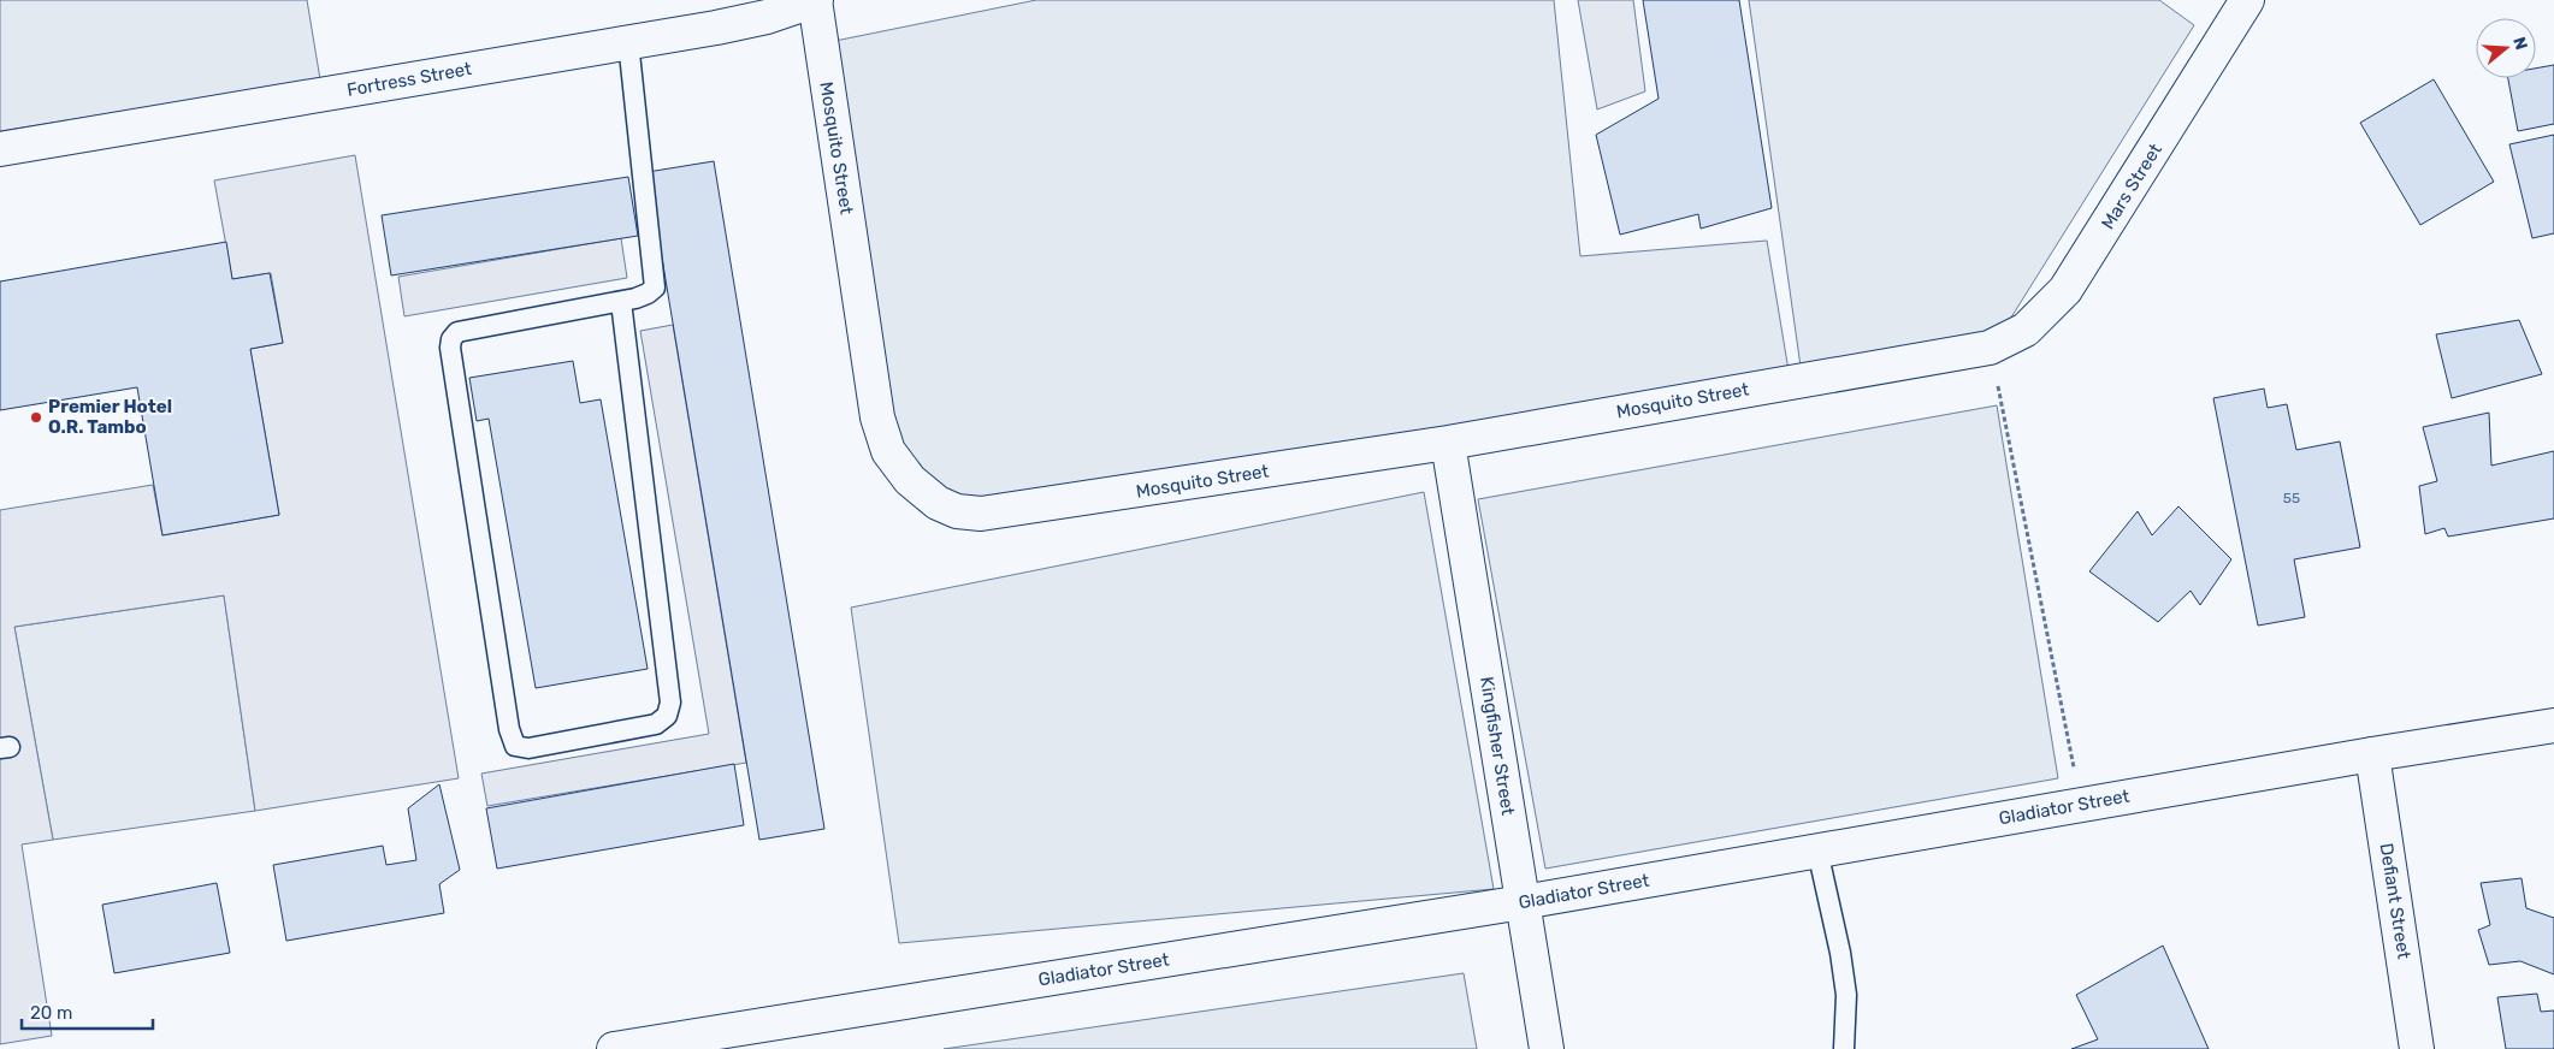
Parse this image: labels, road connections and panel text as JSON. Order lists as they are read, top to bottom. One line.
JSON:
{"streets":{"street":["Fortress Street","Mosquito Street","Mars Street","Kingfisher Street","Gladiator Street","Defiant Street"]},"crossings":[["Fortress Street","Mosquito Street"],["Mosquito Street","Mars Street"],["Mosquito Street","Kingfisher Street"],["Kingfisher Street","Gladiator Street"],["Gladiator Street","Defiant Street"]],"places":["Premier Hotel O.R. Tambo"],"house_numbers":["55"],"scale_bar":"20 m","north":"right"}
